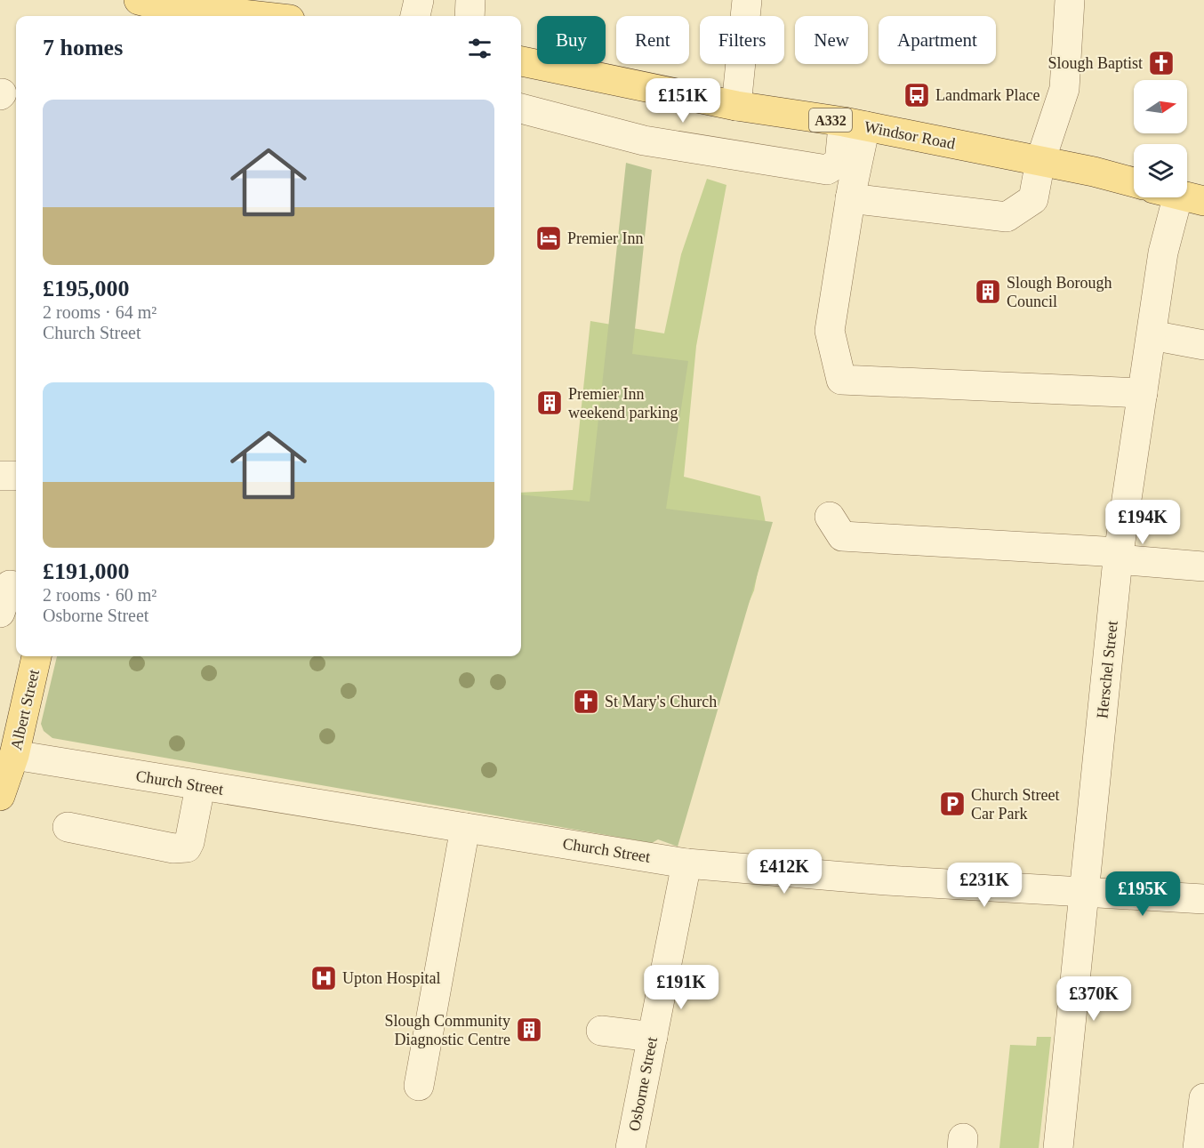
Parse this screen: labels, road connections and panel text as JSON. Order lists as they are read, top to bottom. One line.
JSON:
{"streets":{"main road":["A332","Windsor Road","Albert Street"],"street":["Herschel Street","Church Street","Osborne Street"]},"crossings":[["Herschel Street","Church Street"],["Albert Street","Church Street"],["Church Street","Osborne Street"]],"places":{"church":["Slough Baptist","St Mary's Church"],"bus stop":["Landmark Place"],"hotel":["Premier Inn"],"building":["Slough Borough Council","Premier Inn weekend parking","Slough Community Diagnostic Centre"],"parking":["Church Street Car Park"],"hospital":["Upton Hospital"]},"north":"right","page":{"chip":["Buy","Rent","Filters","New","Apartment"],"heading":"7 homes","price":["£151K","£194K","£412K","£231K","£195K","£191K","£370K"],"list":[{"name":"£195,000","note":"2 rooms · 64 m² · Church Street"},{"name":"£191,000","note":"2 rooms · 60 m² · Osborne Street"}]}}
